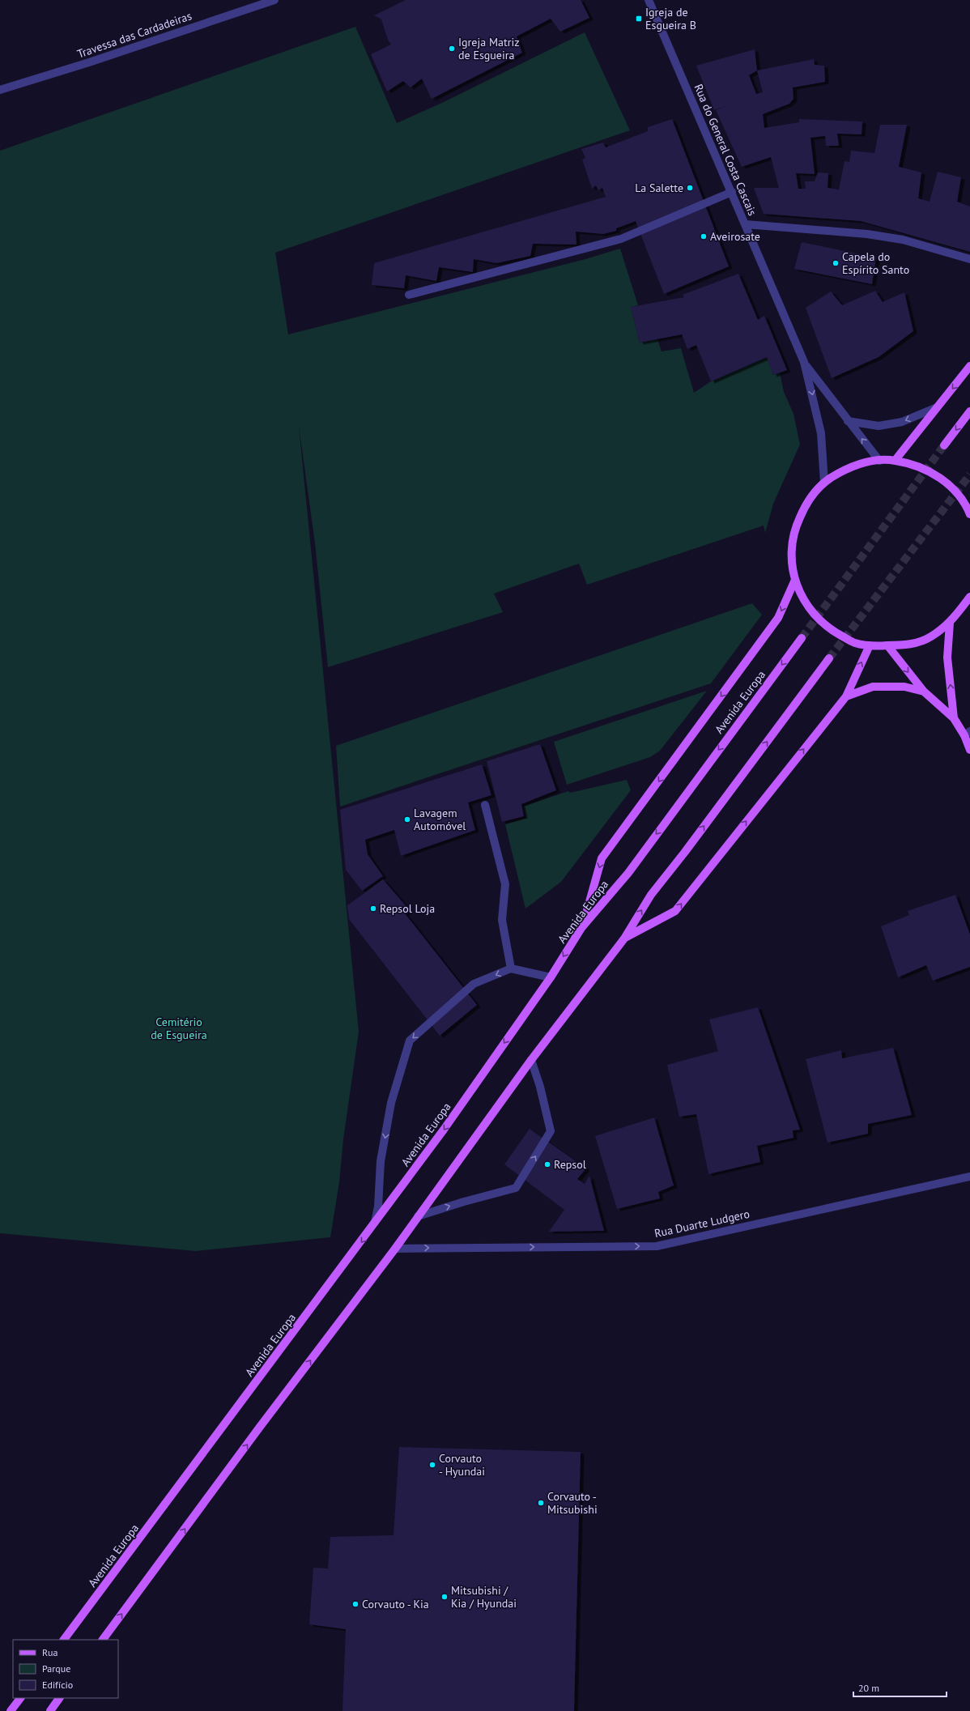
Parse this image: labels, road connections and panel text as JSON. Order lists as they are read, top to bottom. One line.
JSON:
{"streets":{"main road":["Avenida Europa"],"street":["Travessa das Cardadeiras","Rua do General Costa Cascais","Rua Duarte Ludgero"]},"one_way":["Rua Duarte Ludgero"],"parks":["Cemitério de Esgueira"],"places":{"transit":["Igreja de Esgueira B"],"other":["Igreja Matriz de Esgueira","La Salette","Aveirosate","Capela do Espírito Santo","Lavagem Automóvel","Repsol Loja","Repsol","Corvauto - Hyundai","Corvauto - Mitsubishi","Mitsubishi / Kia / Hyundai","Corvauto - Kia"]},"legend":["Rua","Parque","Edifício"],"scale_bar":"20 m"}
